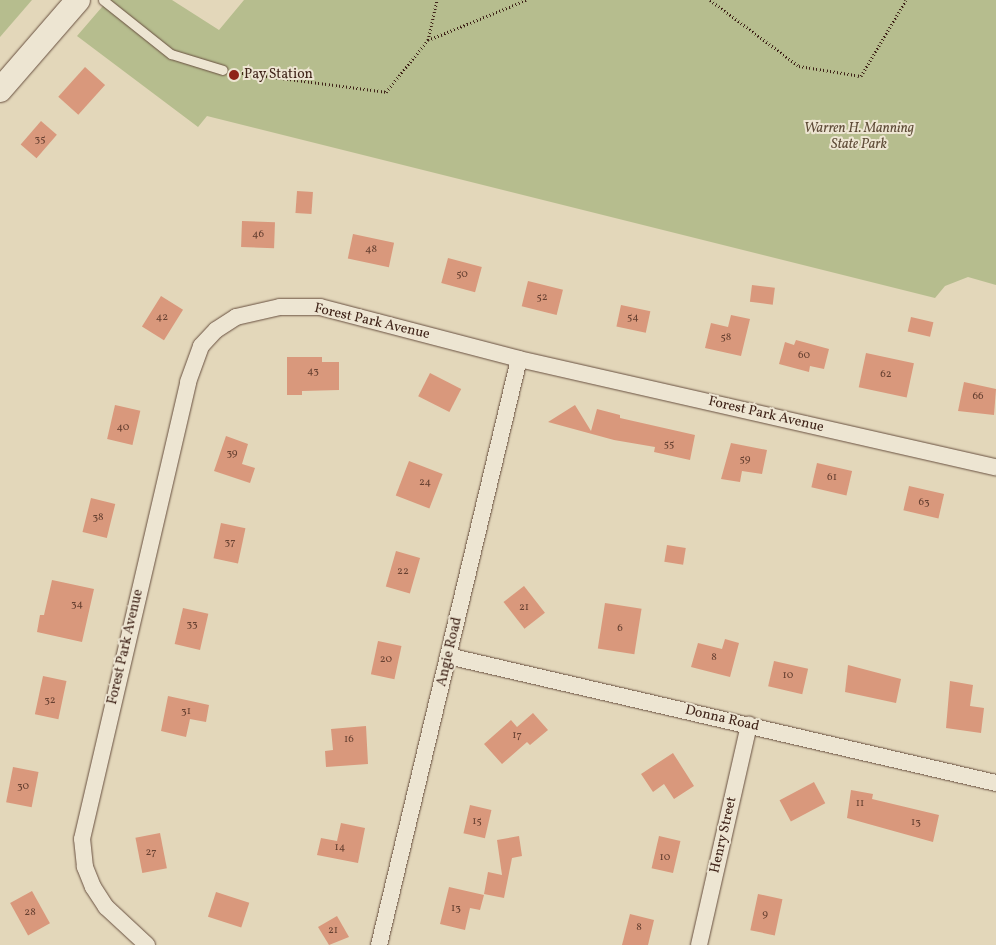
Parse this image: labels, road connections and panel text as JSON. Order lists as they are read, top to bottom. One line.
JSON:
{"streets":{"street":["Forest Park Avenue","Angie Road","Donna Road","Henry Street"]},"crossings":[["Forest Park Avenue","Angie Road"],["Angie Road","Donna Road"],["Donna Road","Henry Street"]],"parks":["Warren H. Manning State Park"],"places":["Pay Station"],"house_numbers":["35","46","48","50","52","42","54","58","60","43","62","66","40","55","39","59","61","24","63","38","37","22","34","21","33","6","8","20","10","32","31","17","16","30","11","15","13","14","27","10","13","28","9","8","21"]}
